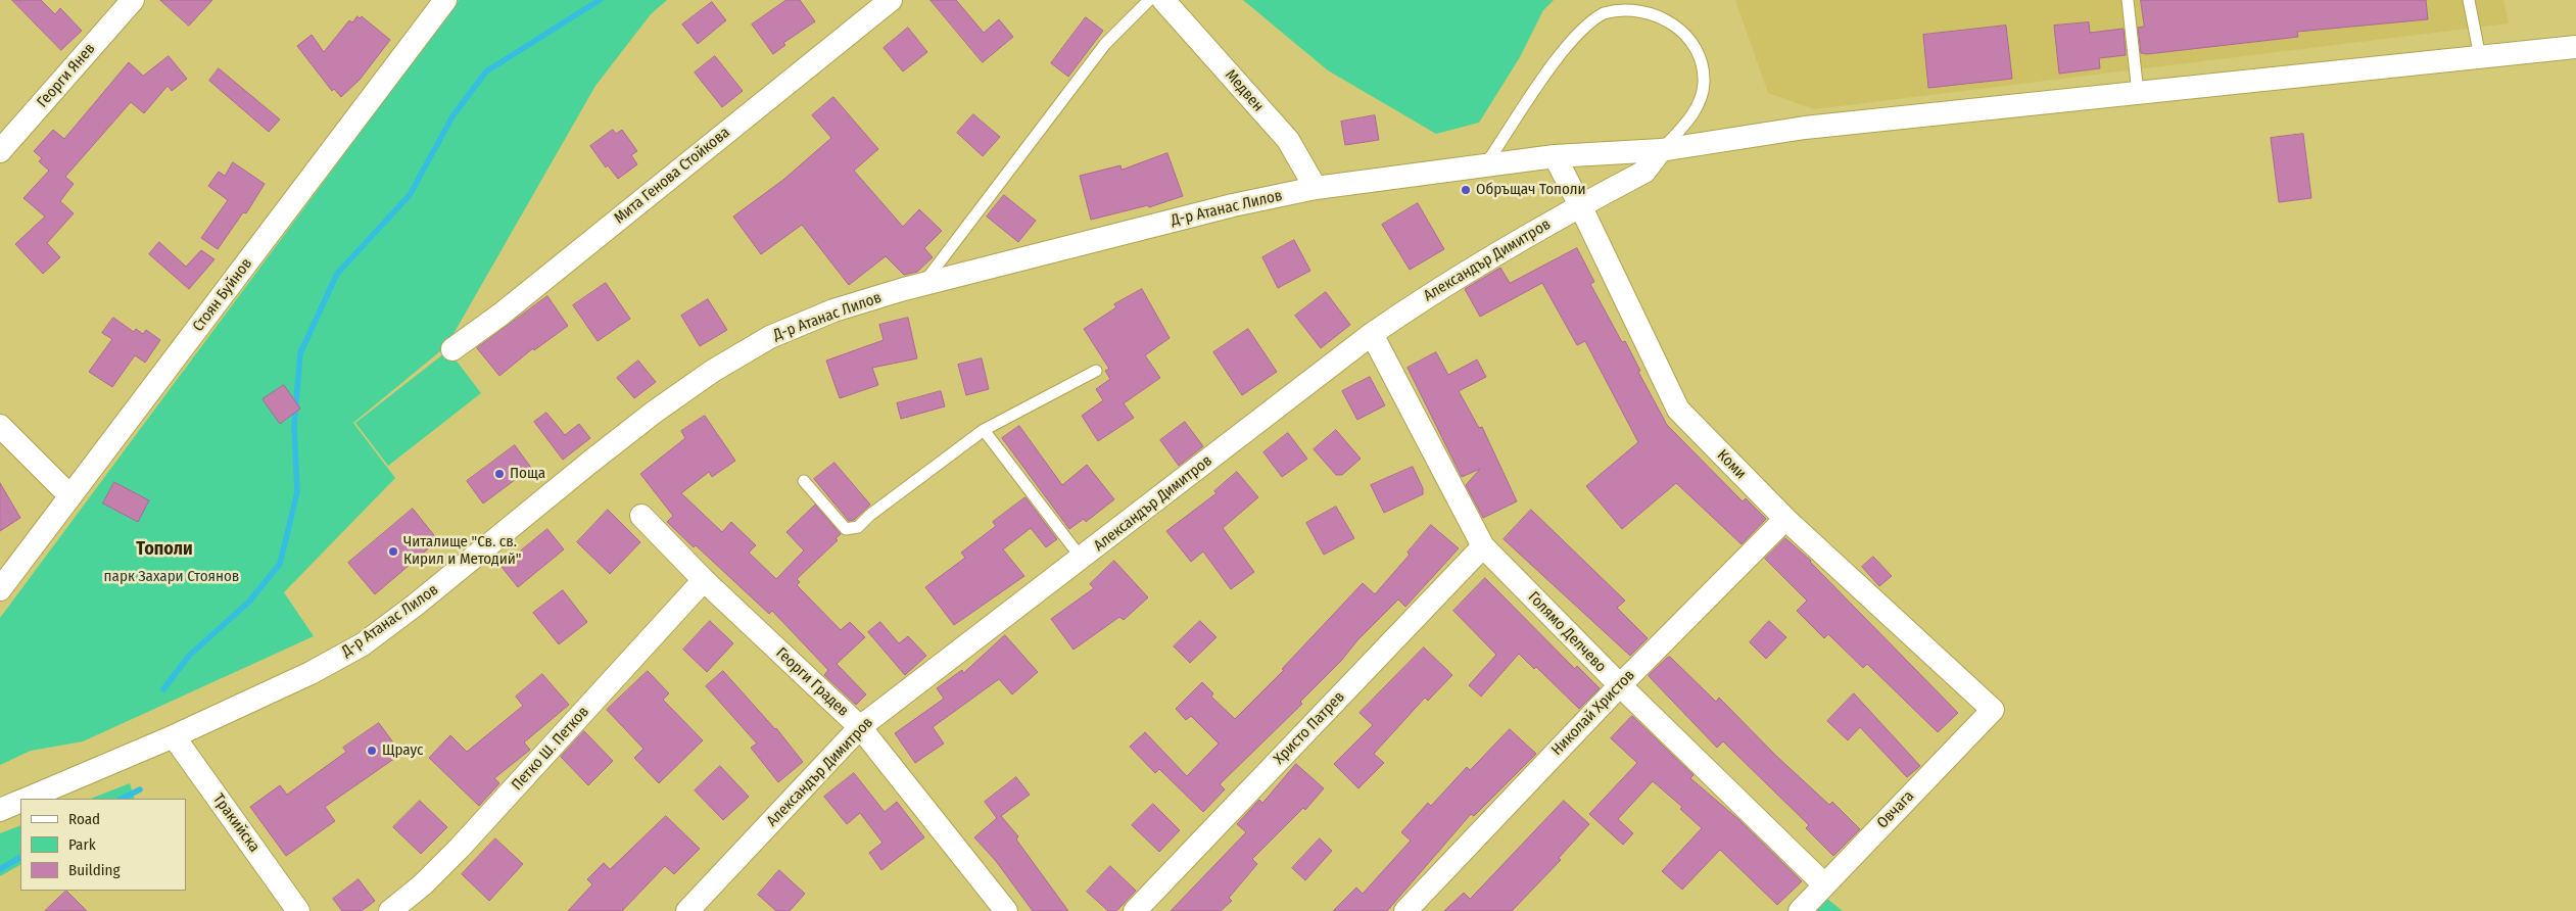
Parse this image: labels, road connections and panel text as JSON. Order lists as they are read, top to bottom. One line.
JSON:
{"streets":{"street":["Георги Янев","Медвен","Мита Генова Стойкова","Д-р Атанас Лилов","Александър Димитров","Стоян Буйнов","Коми","Голямо Делчево","Георги Градев","Николай Христов","Христо Патрев","Петко Ш. Петков","Овчага","Тракийска"]},"crossings":[["Медвен","Д-р Атанас Лилов"],["Д-р Атанас Лилов","Александър Димитров"],["Д-р Атанас Лилов","Коми"],["Д-р Атанас Лилов","Тракийска"],["Александър Димитров","Коми"],["Александър Димитров","Голямо Делчево"],["Александър Димитров","Георги Градев"],["Коми","Николай Христов"],["Коми","Овчага"],["Голямо Делчево","Николай Христов"],["Голямо Делчево","Христо Патрев"],["Голямо Делчево","Овчага"],["Георги Градев","Петко Ш. Петков"]],"districts":["Тополи"],"parks":["парк Захари Стоянов"],"places":["Обръщач Тополи","Поща","Читалище \"Св. св. Кирил и Методий\"","Щраус"],"legend":["Road","Park","Building"]}
